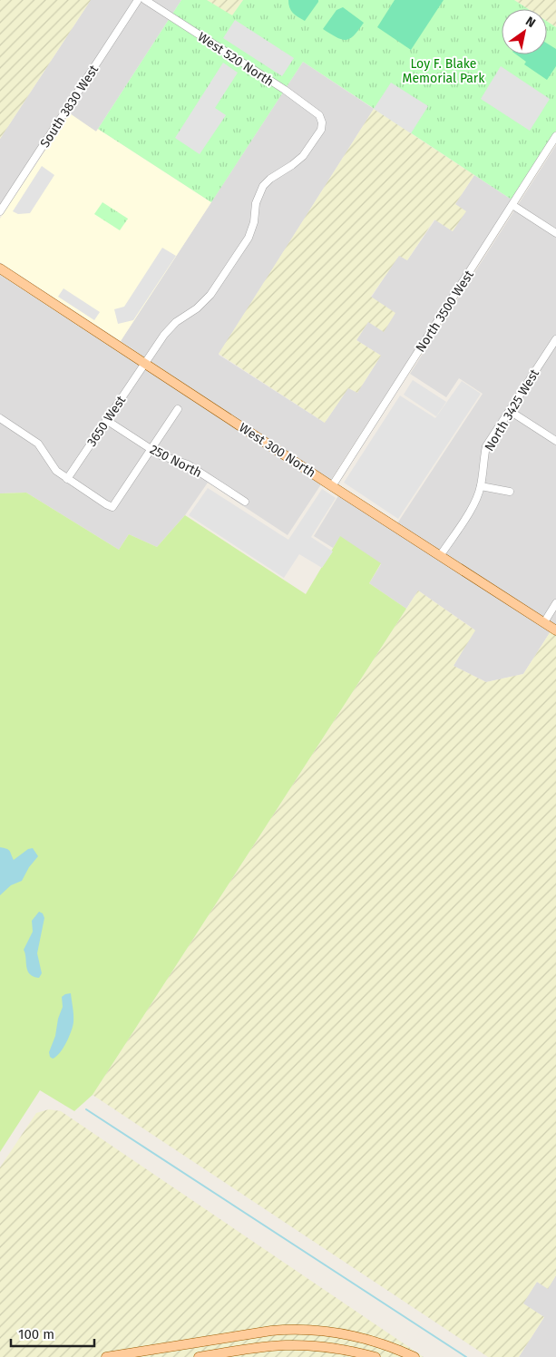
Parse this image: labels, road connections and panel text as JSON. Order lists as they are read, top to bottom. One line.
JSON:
{"streets":{"main road":["West 300 North"],"street":["West 520 North","South 3830 West","North 3500 West","North 3425 West","3650 West","250 North"]},"crossings":[["West 520 North","3650 West"],["North 3500 West","West 300 North"],["North 3425 West","West 300 North"],["3650 West","West 300 North"],["3650 West","250 North"]],"parks":["Loy F. Blake Memorial Park"],"scale_bar":"100 m","north":"top right"}
